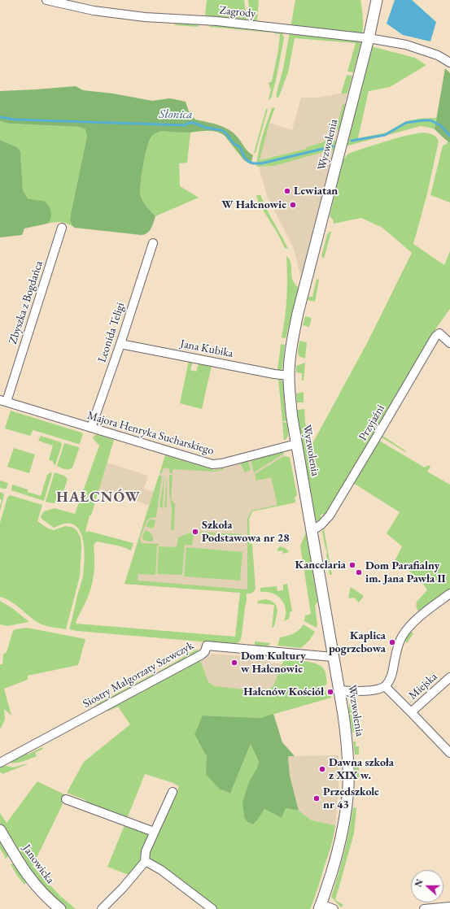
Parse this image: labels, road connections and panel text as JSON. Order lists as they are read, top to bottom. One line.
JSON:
{"streets":{"street":["Zagrody","Wyzwolenia","Zbyszka z Bogdańca","Leonida Teligi","Jana Kubika","Przyjaźni","Majora Henryka Sucharskiego","Siostry Małgorzaty Szewczyk","Miejska","Janowicka"]},"crossings":[["Zagrody","Wyzwolenia"],["Wyzwolenia","Jana Kubika"],["Wyzwolenia","Przyjaźni"],["Wyzwolenia","Majora Henryka Sucharskiego"],["Wyzwolenia","Siostry Małgorzaty Szewczyk"],["Zbyszka z Bogdańca","Majora Henryka Sucharskiego"],["Leonida Teligi","Jana Kubika"],["Leonida Teligi","Majora Henryka Sucharskiego"]],"districts":["HAŁCNÓW"],"water":["Słonica"],"places":["Lewiatan","W Hałcnowie","Szkoła Podstawowa nr 28","Kancelaria","Dom Parafialny im. Jana Pawła II","Kaplica pogrzebowa","Dom Kultury w Hałcnowie","Hałcnów Kościół","Dawna szkoła z XIX w.","Przedszkole nr 43"],"north":"left"}
